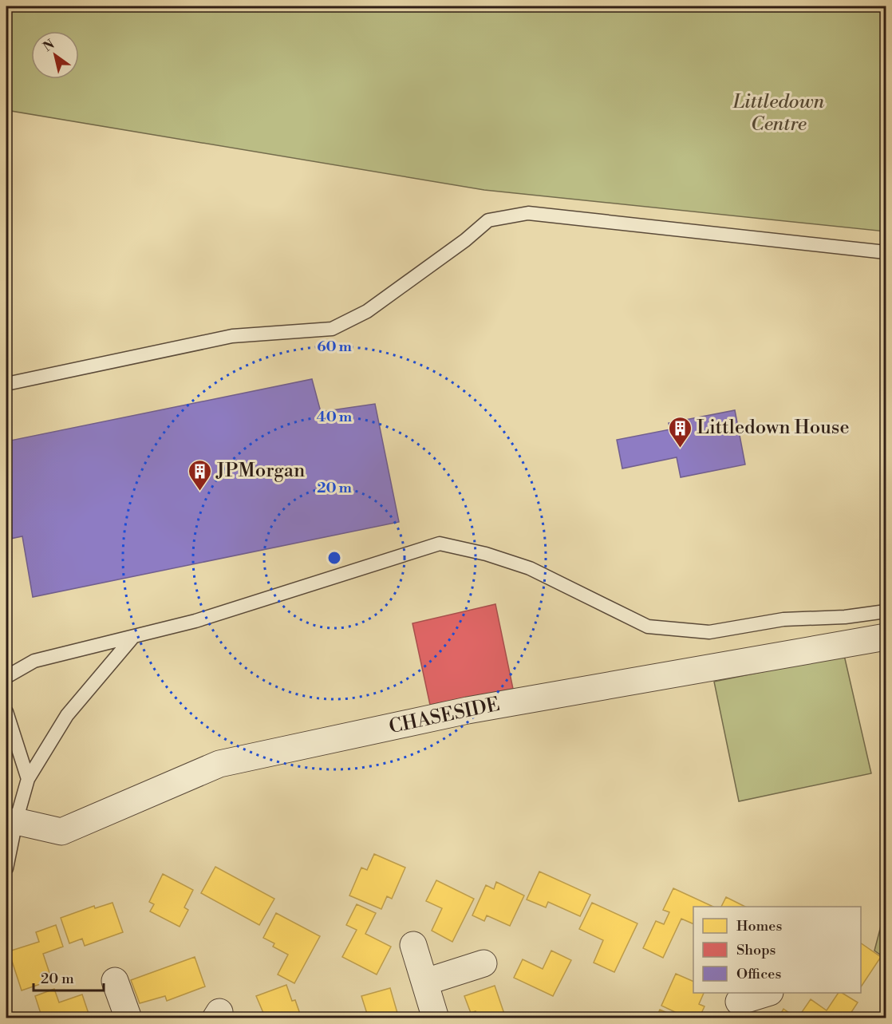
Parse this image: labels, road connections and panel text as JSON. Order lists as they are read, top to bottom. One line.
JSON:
{"streets":{"street":["CHASESIDE"]},"parks":["Littledown Centre"],"places":{"building":["Littledown House","JPMorgan"]},"legend":["Homes","Shops","Offices"],"scale_bar":"20 m","north":"top left","rings":["60 m","40 m","20 m"]}
